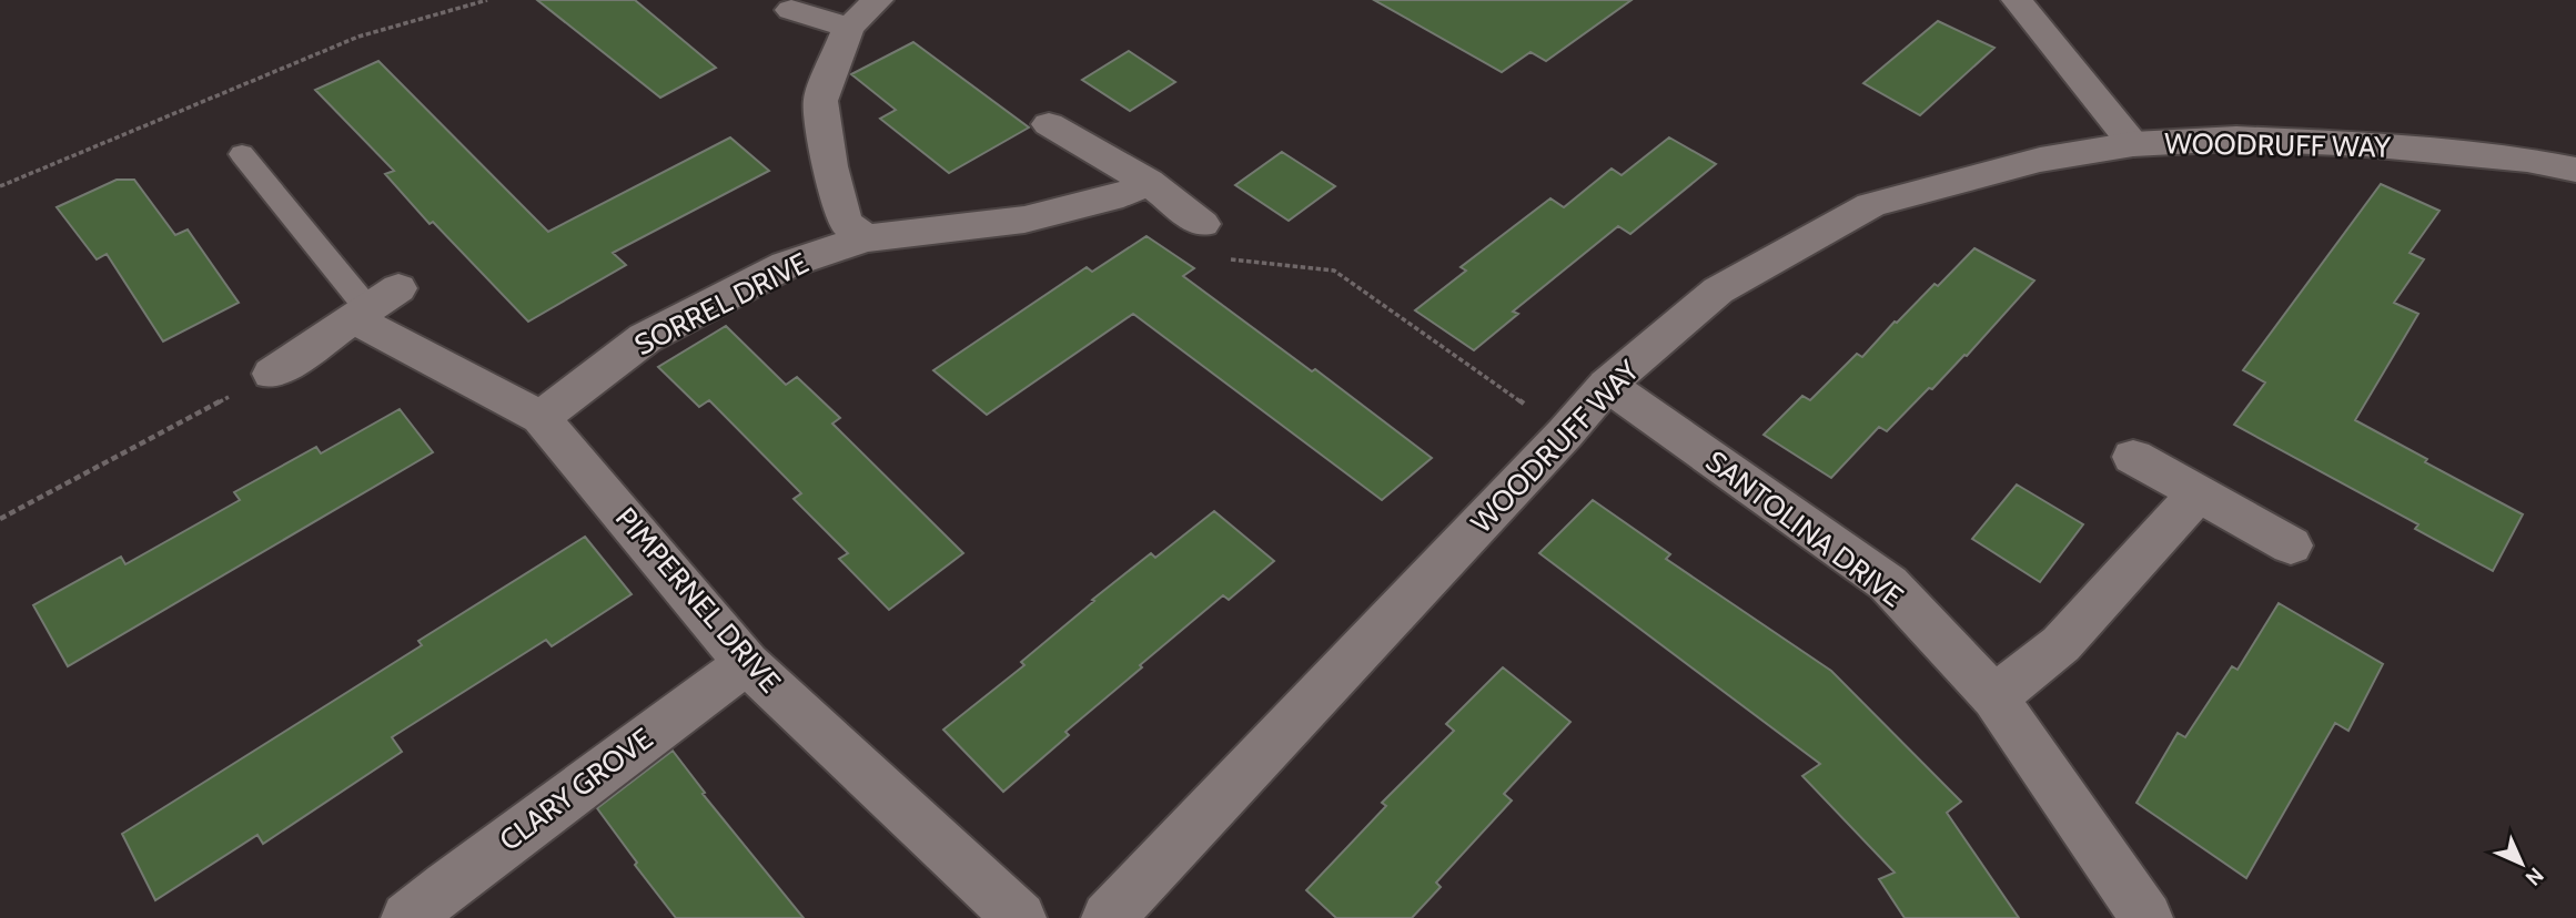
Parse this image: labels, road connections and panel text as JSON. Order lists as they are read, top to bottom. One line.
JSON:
{"streets":{"street":["WOODRUFF WAY","SORREL DRIVE","SANTOLINA DRIVE","PIMPERNEL DRIVE","CLARY GROVE"]},"crossings":[["WOODRUFF WAY","SANTOLINA DRIVE"],["SORREL DRIVE","PIMPERNEL DRIVE"],["PIMPERNEL DRIVE","CLARY GROVE"]],"north":"bottom right"}
